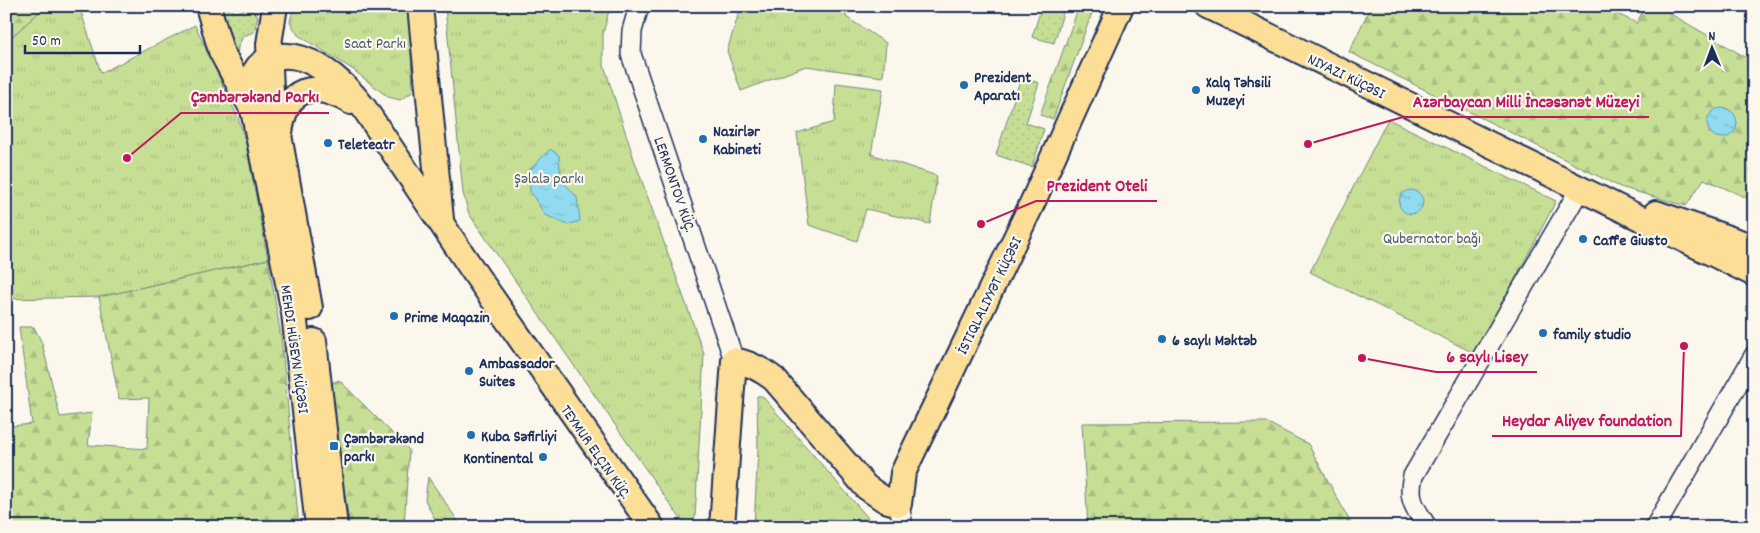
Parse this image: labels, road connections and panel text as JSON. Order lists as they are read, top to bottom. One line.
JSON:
{"streets":{"main road":["NIYAZI KÜÇƏSI","LERMONTOV KÜÇ.","İSTIQLALIYYƏT KÜÇƏSI","MEHDI HÜSEYN KÜÇƏSI","TEYMUR ELÇIN KÜÇ."]},"parks":["Saat Parkı","Şəlalə parkı","Qubernator bağı"],"places":{"other":["Prezident Aparatı","Xalq Təhsili Muzeyi","Nazirlər Kabineti","Teleteatr","Azərbaycan Milli İncəsənət Müzeyi","Çəmbərəkənd Parkı","Prezident Oteli","Caffe Giusto","Prime Maqazin","family studio","6 saylı Məktəb","Heydar Aliyev foundation","6 saylı Lisey","Ambassador Suites","Kuba Səfirliyi","Kontinental"],"transit":["Çəmbərəkənd parkı"]},"scale_bar":"50 m","north":"top"}
